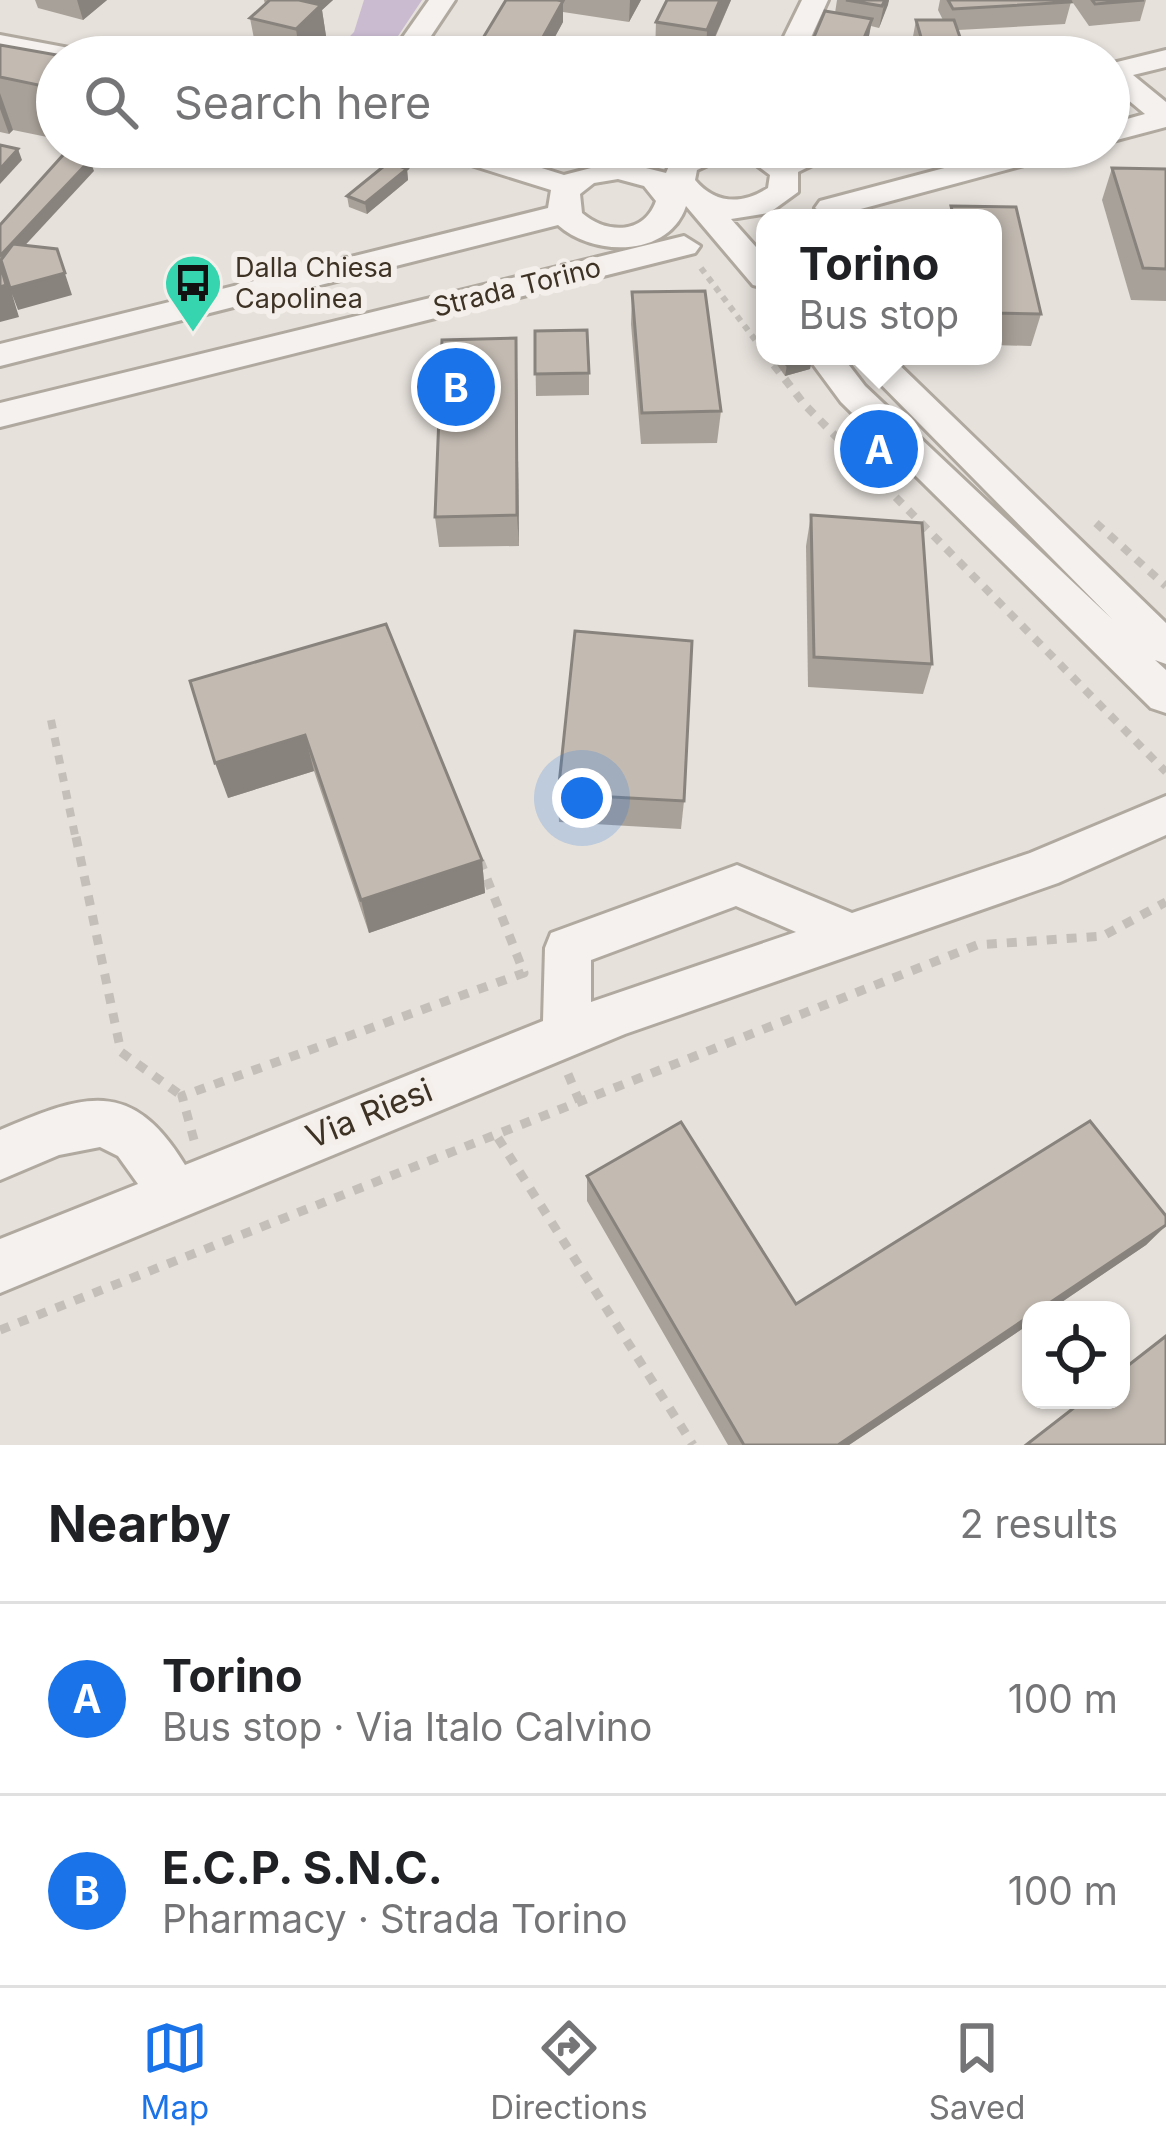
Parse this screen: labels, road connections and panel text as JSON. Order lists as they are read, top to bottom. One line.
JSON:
{"streets":{"street":["Strada Torino","Via Riesi"]},"places":{"bus stop":["Dalla Chiesa Capolinea"]},"page":{"search":"Search here","popup":["Torino","Bus stop"],"pins":["B","A"],"heading":["Nearby","2 results"],"list":[{"mark":"A","name":"Torino","note":"Bus stop · Via Italo Calvino","value":"100 m"},{"mark":"B","name":"E.C.P. S.N.C.","note":"Pharmacy · Strada Torino","value":"100 m"}],"nav":["Map","Directions","Saved"]}}
